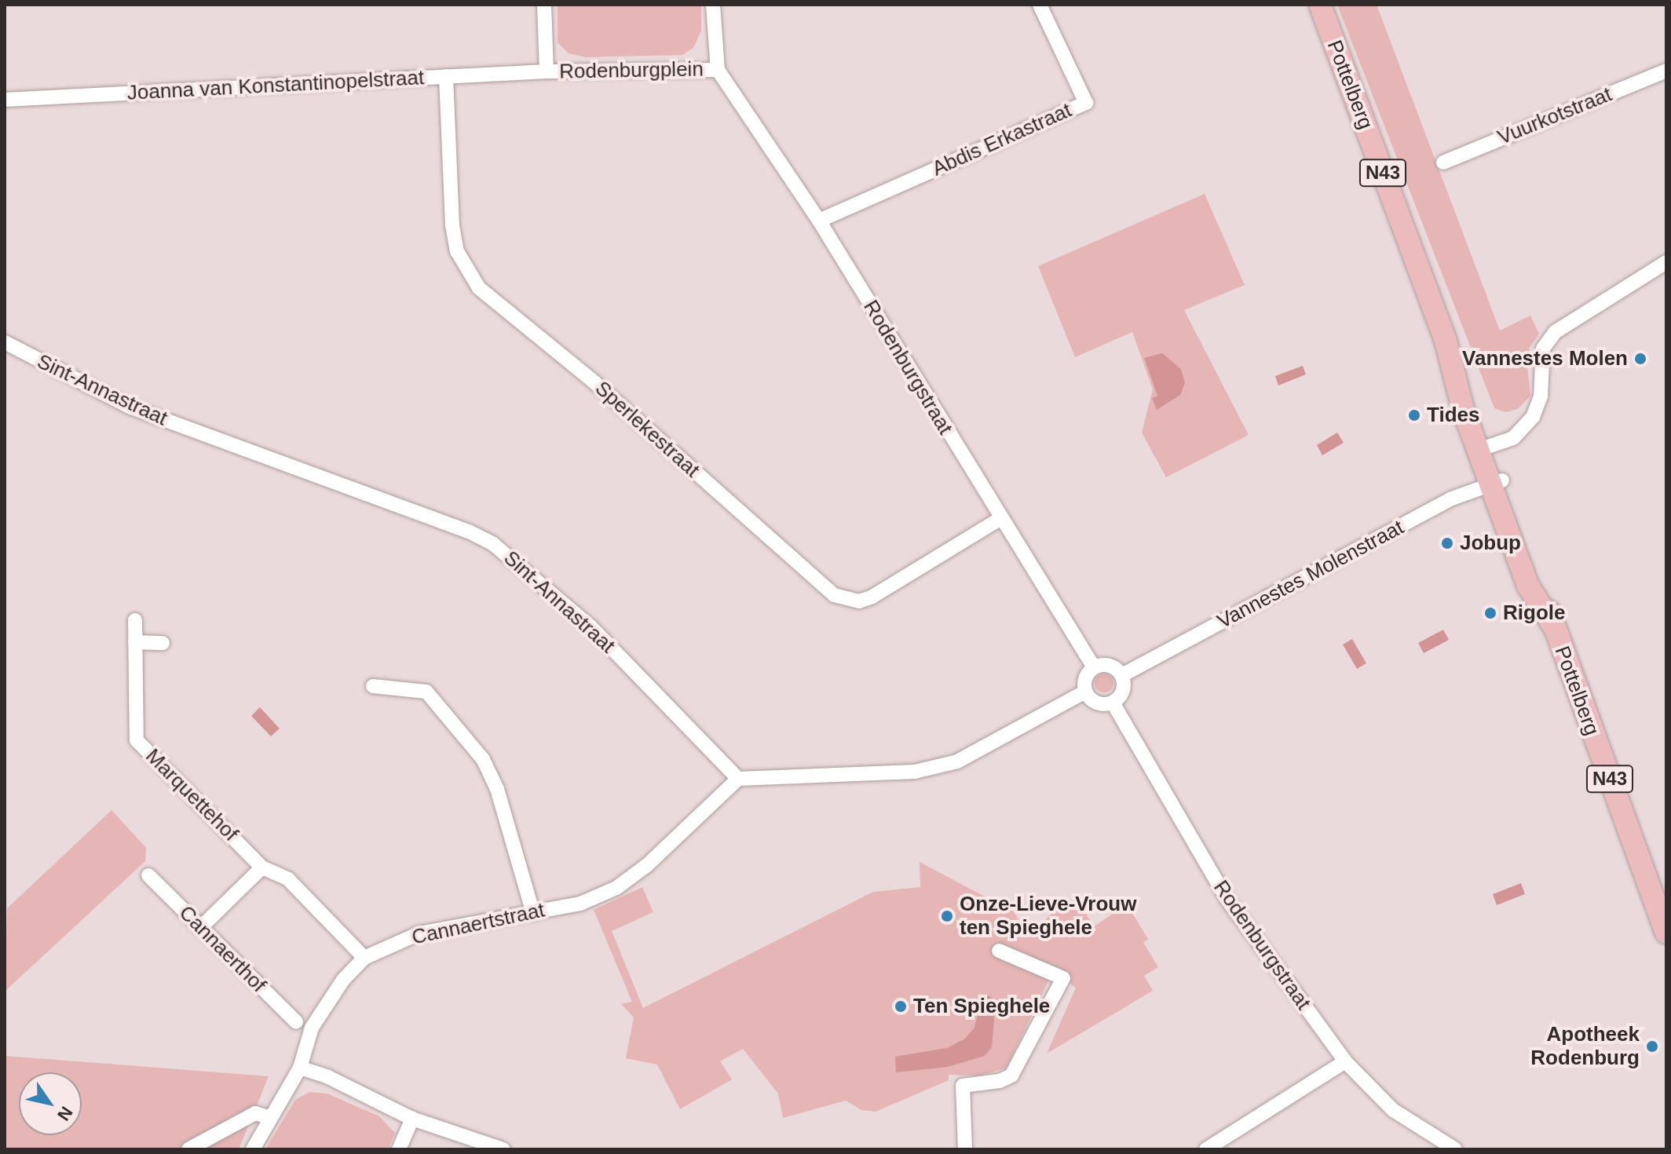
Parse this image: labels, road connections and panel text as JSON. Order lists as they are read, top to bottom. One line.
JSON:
{"streets":{"main road":["Pottelberg","N43"],"street":["Rodenburgplein","Joanna van Konstantinopelstraat","Vuurkotstraat","Abdis Erkastraat","Rodenburgstraat","Sint-Annastraat","Sperlekestraat","Vannestes Molenstraat","Marquettehof","Cannaertstraat","Cannaerthof"]},"crossings":[["Rodenburgplein","Joanna van Konstantinopelstraat"],["Rodenburgplein","Rodenburgstraat"],["Pottelberg","Vannestes Molenstraat"],["Joanna van Konstantinopelstraat","Sperlekestraat"],["Abdis Erkastraat","Rodenburgstraat"],["Rodenburgstraat","Sperlekestraat"],["Rodenburgstraat","Vannestes Molenstraat"],["Sint-Annastraat","Cannaertstraat"],["Marquettehof","Cannaertstraat"]],"places":["Vannestes Molen","Tides","Jobup","Rigole","Onze-Lieve-Vrouw ten Spieghele","Ten Spieghele","Apotheek Rodenburg"],"north":"bottom right"}
